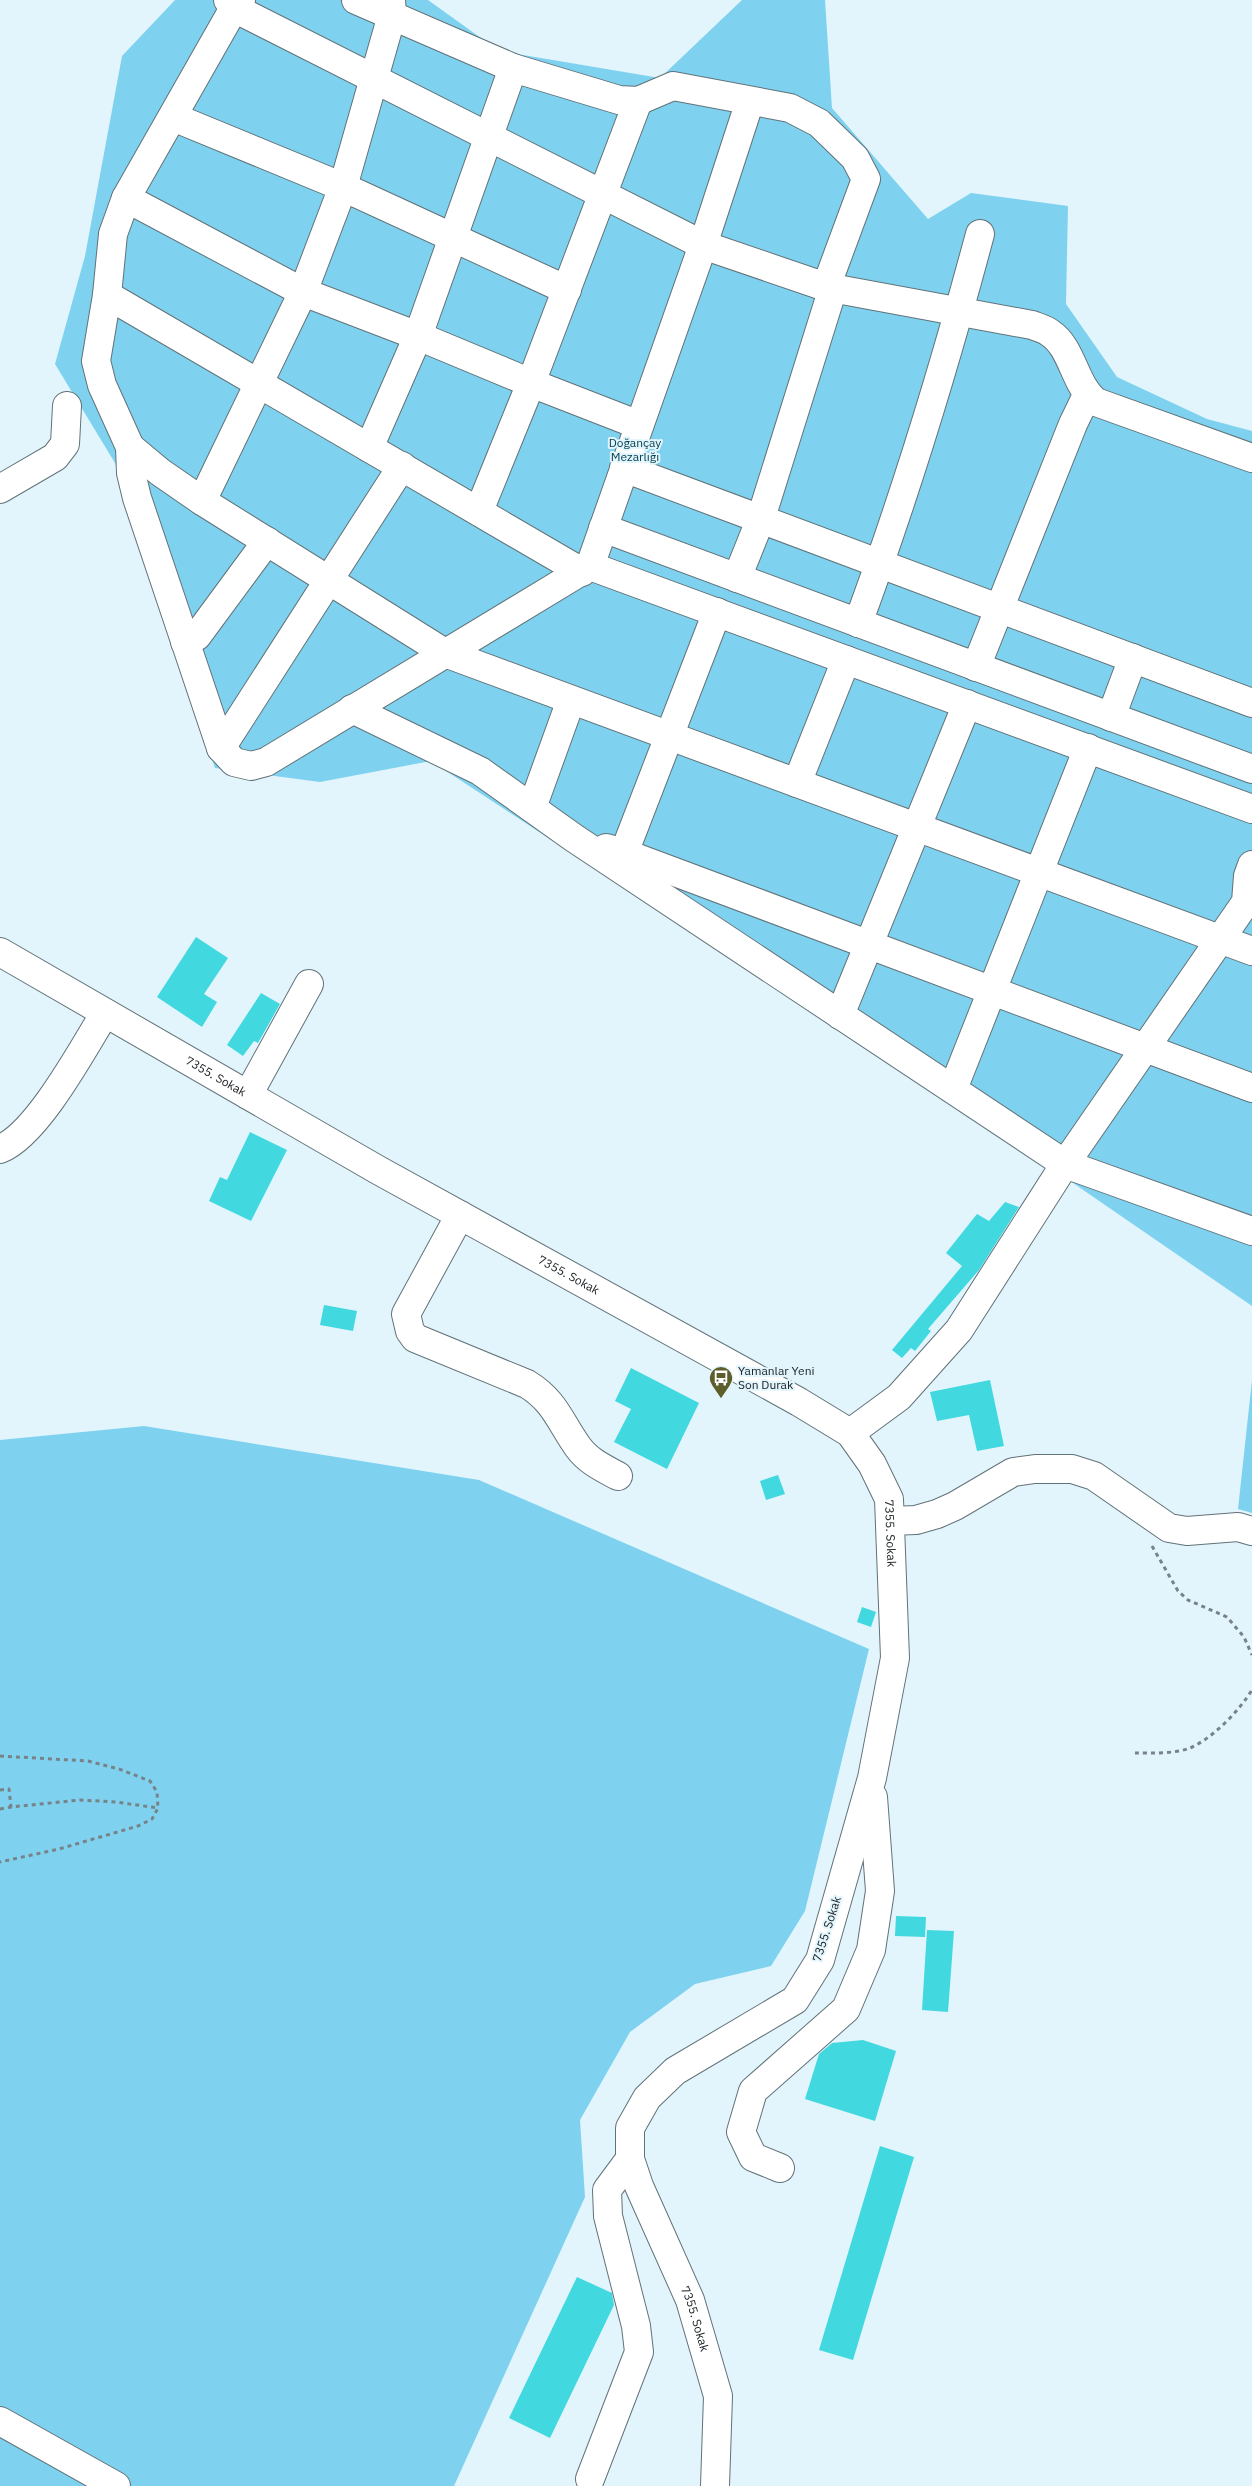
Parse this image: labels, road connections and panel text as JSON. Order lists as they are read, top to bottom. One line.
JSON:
{"streets":{"street":["7355. Sokak"]},"parks":["Doğançay Mezarlığı"],"places":{"bus stop":["Yamanlar Yeni Son Durak"]}}
